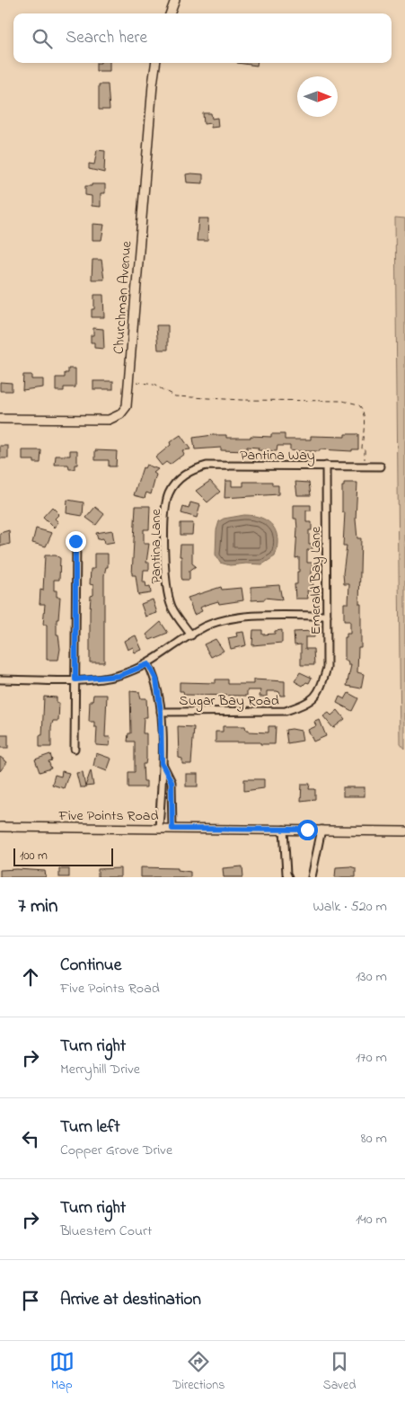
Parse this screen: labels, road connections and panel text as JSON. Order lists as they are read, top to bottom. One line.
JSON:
{"streets":{"street":["Churchman Avenue","Pantina Way","Pantina Lane","Emerald Bay Lane","Sugar Bay Road","Five Points Road"]},"crossings":[["Pantina Way","Pantina Lane"],["Pantina Way","Emerald Bay Lane"],["Emerald Bay Lane","Sugar Bay Road"]],"scale_bar":"100 m","north":"right","page":{"search":"Search here","scale":"100 m","heading":["7 min","Walk · 520 m"],"list":[["Continue","Five Points Road","130 m"],["Turn right","Merryhill Drive","170 m"],["Turn left","Copper Grove Drive","80 m"],["Turn right","Bluestem Court","140 m"],"Arrive at destination"],"nav":["Map","Directions","Saved"]}}
